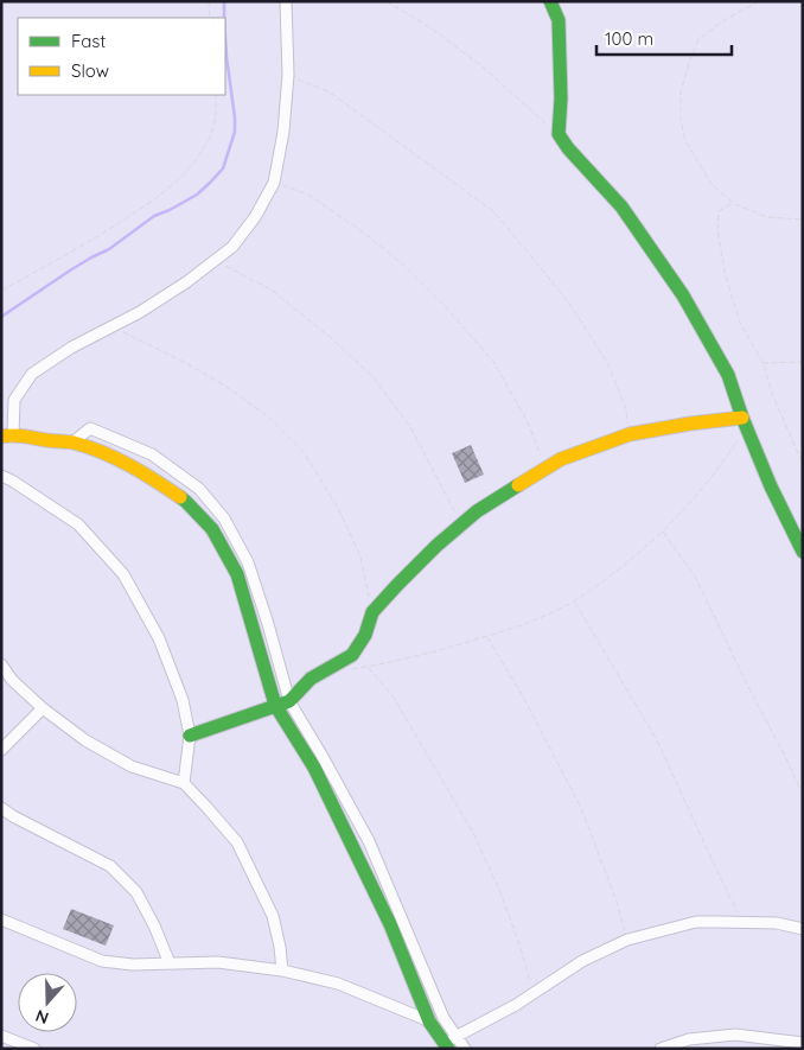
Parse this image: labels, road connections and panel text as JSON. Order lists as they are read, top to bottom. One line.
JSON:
{"legend":["Fast","Slow"],"scale_bar":"100 m","north":"bottom"}
